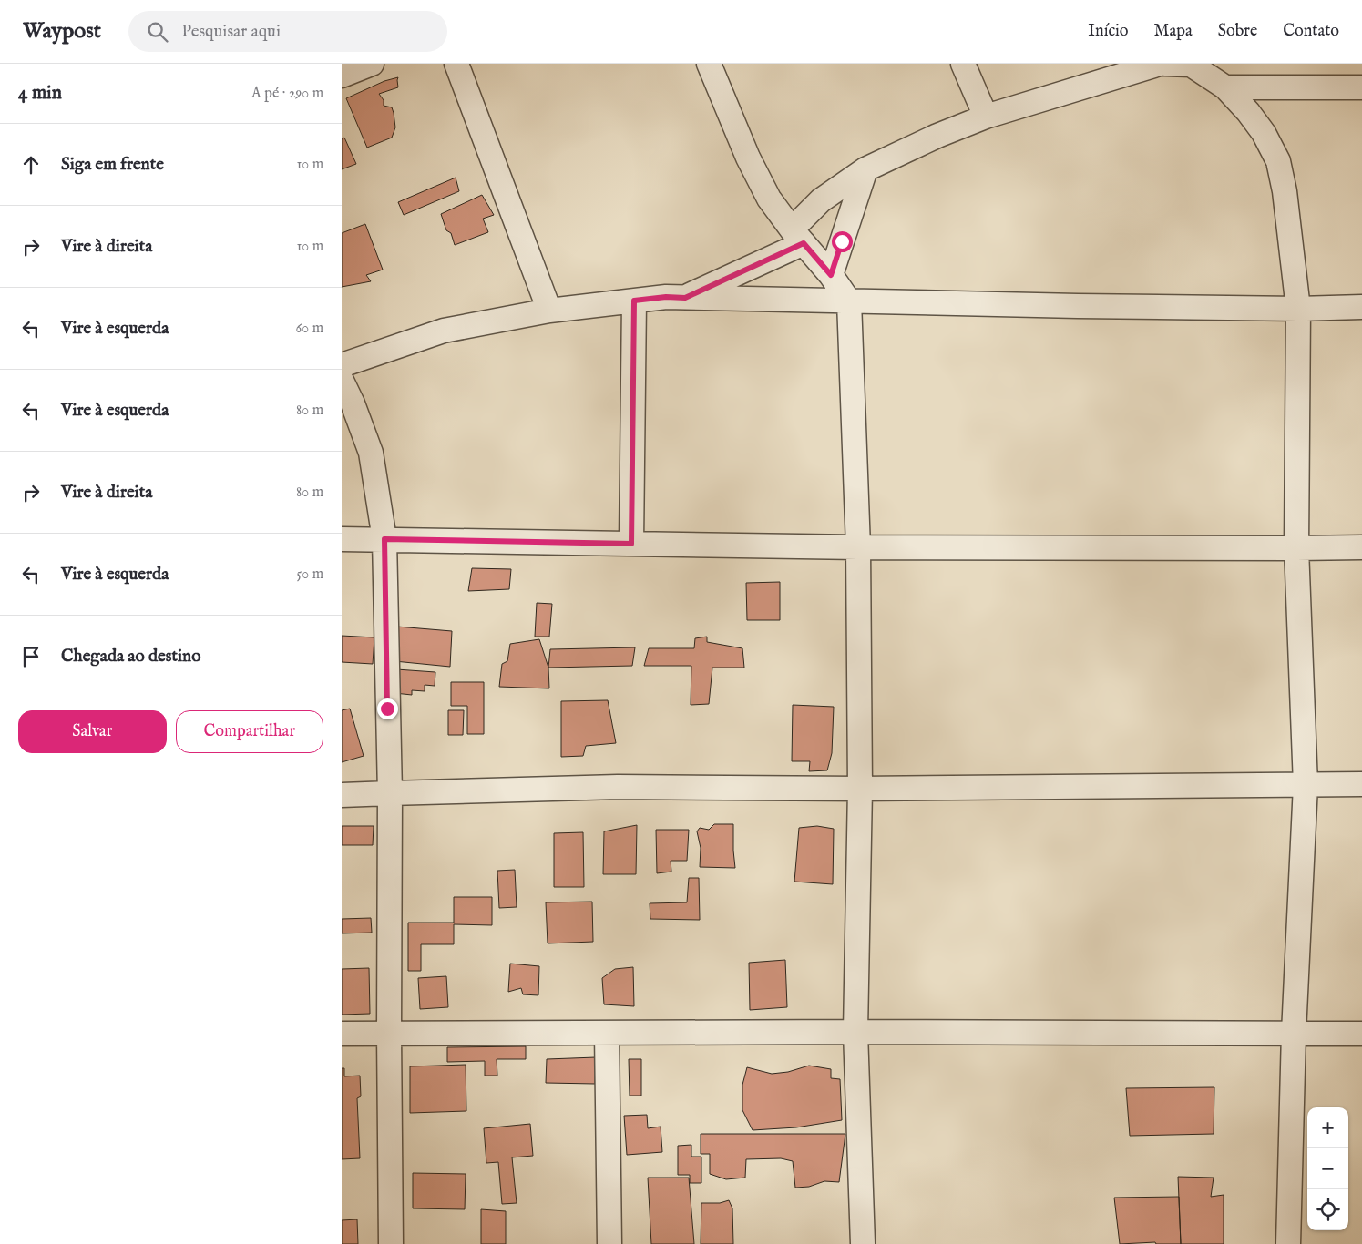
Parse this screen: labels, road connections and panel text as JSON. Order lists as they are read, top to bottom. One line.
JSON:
{"page":{"header":"Waypost","search":"Pesquisar aqui","nav":["Início","Mapa","Sobre","Contato"],"heading":["4 min","A pé · 290 m"],"list":[["Siga em frente","10 m"],["Vire à direita","10 m"],["Vire à esquerda","60 m"],["Vire à esquerda","80 m"],["Vire à direita","80 m"],["Vire à esquerda","50 m"],"Chegada ao destino"],"buttons":["Salvar","Compartilhar"],"map_buttons":["+","−"]}}
